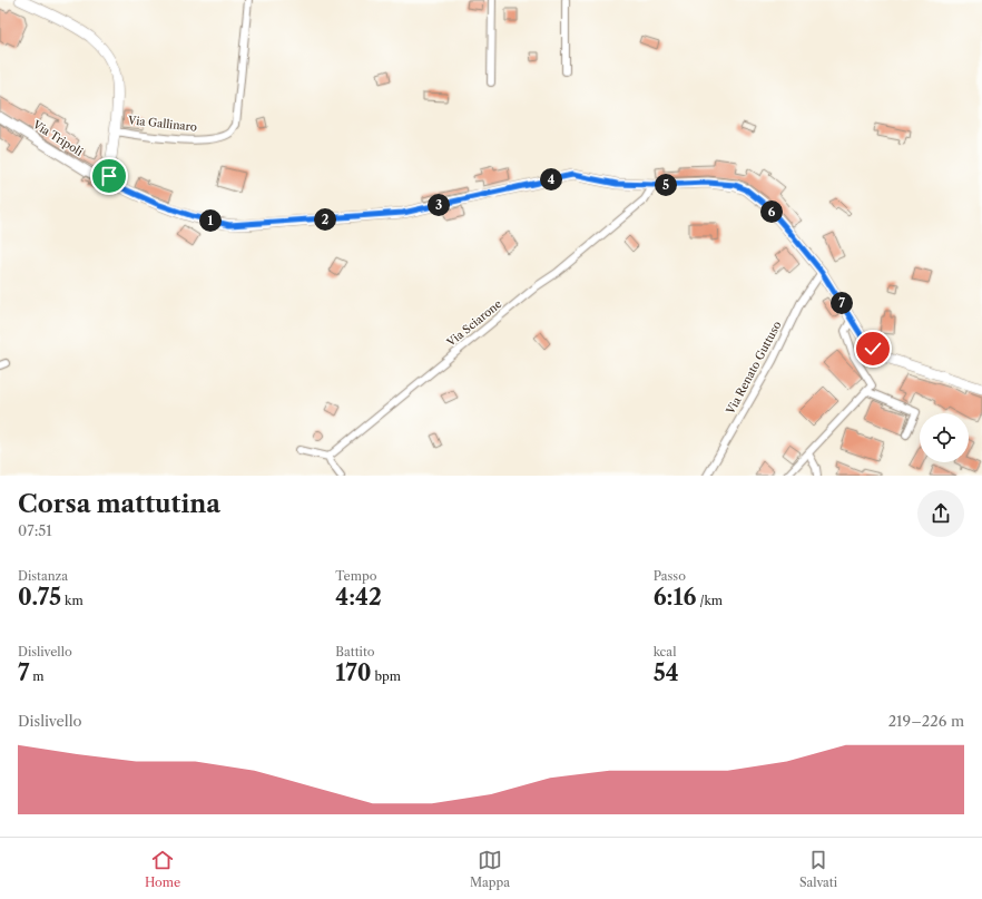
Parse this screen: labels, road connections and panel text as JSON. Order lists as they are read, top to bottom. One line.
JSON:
{"streets":{"main road":["Via Gallinaro","Via Tripoli"],"street":["Via Sciarone","Via Renato Guttuso"]},"crossings":[["Via Gallinaro","Via Tripoli"],["Via Tripoli","Via Sciarone"],["Via Tripoli","Via Renato Guttuso"]],"page":{"pins":["4","5","3","6","2","1","7"],"heading":["Corsa mattutina","07:51"],"stats":[["Distanza","0.75 km"],["Tempo","4:42"],["Passo","6:16 /km"],["Dislivello","7 m"],["Battito","170 bpm"],["kcal","54"]],"chart":["Dislivello","219–226 m"],"tabs":["Home","Mappa","Salvati"]}}
